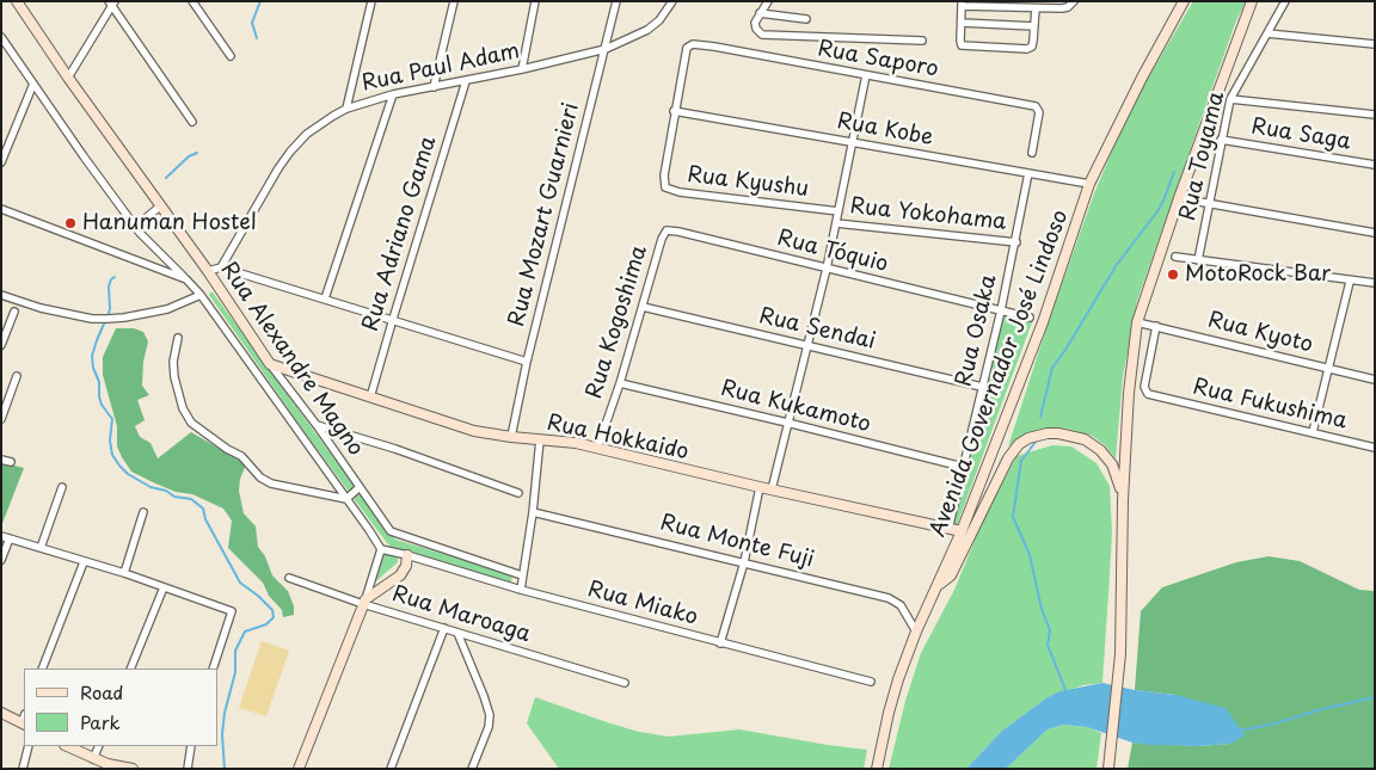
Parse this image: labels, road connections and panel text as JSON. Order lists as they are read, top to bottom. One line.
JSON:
{"streets":{"main road":["Rua Alexandre Magno","Avenida Governador José Lindoso","Rua Hokkaido"],"street":["Rua Saporo","Rua Paul Adam","Rua Kobe","Rua Saga","Rua Toyama","Rua Kyushu","Rua Mozart Guarnieri","Rua Yokohama","Rua Adriano Gama","Rua Tóquio","Rua Kogoshima","Rua Sendai","Rua Osaka","Rua Kyoto","Rua Fukushima","Rua Kukamoto","Rua Monte Fuji","Rua Miako","Rua Maroaga"]},"crossings":[["Rua Saporo","Rua Kobe"],["Rua Saporo","Rua Kyushu"],["Rua Paul Adam","Rua Mozart Guarnieri"],["Rua Paul Adam","Rua Adriano Gama"],["Rua Kobe","Rua Kyushu"],["Rua Kobe","Rua Osaka"],["Rua Kobe","Avenida Governador José Lindoso"],["Rua Saga","Rua Toyama"],["Rua Mozart Guarnieri","Rua Hokkaido"],["Rua Yokohama","Rua Osaka"],["Rua Adriano Gama","Rua Hokkaido"],["Rua Tóquio","Rua Kogoshima"],["Rua Tóquio","Rua Osaka"],["Rua Kogoshima","Rua Sendai"],["Rua Kogoshima","Rua Kukamoto"],["Rua Kogoshima","Rua Hokkaido"],["Rua Sendai","Rua Osaka"],["Rua Osaka","Rua Kukamoto"],["Rua Osaka","Rua Hokkaido"],["Rua Kyoto","Rua Fukushima"],["Rua Alexandre Magno","Rua Hokkaido"],["Avenida Governador José Lindoso","Rua Hokkaido"],["Avenida Governador José Lindoso","Rua Monte Fuji"]],"places":["Hanuman Hostel","MotoRock Bar"],"legend":["Road","Park"]}
